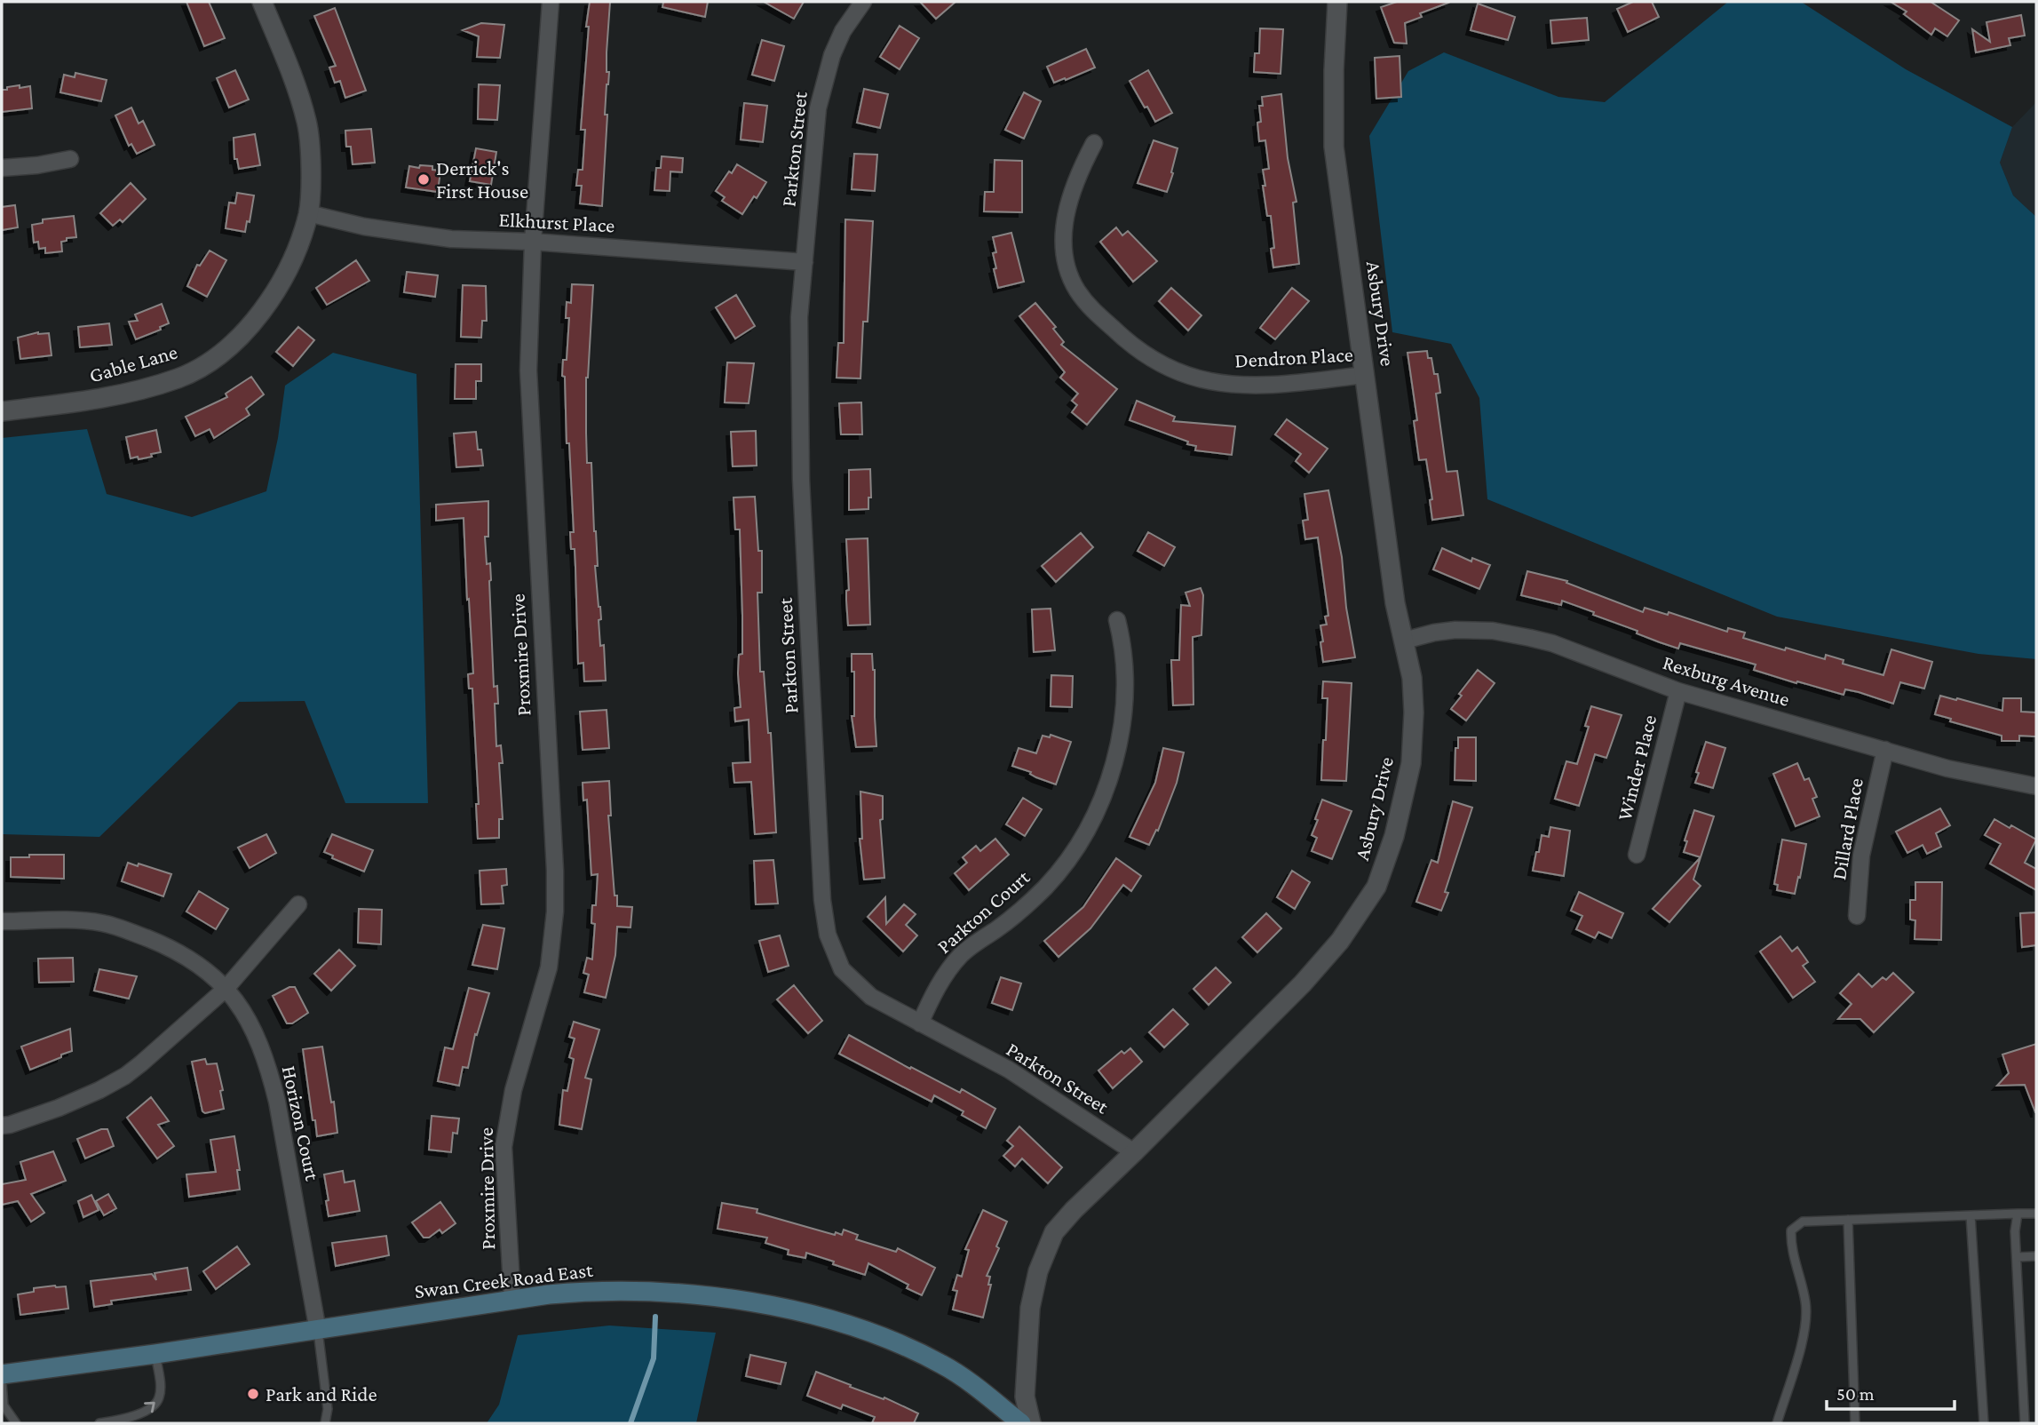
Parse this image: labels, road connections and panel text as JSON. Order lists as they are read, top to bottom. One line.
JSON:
{"streets":{"main road":["Swan Creek Road East"],"street":["Parkton Street","Elkhurst Place","Asbury Drive","Dendron Place","Gable Lane","Proxmire Drive","Rexburg Avenue","Winder Place","Dillard Place","Parkton Court","Horizon Court"]},"crossings":[["Parkton Street","Elkhurst Place"],["Parkton Street","Asbury Drive"],["Parkton Street","Parkton Court"],["Elkhurst Place","Gable Lane"],["Elkhurst Place","Proxmire Drive"],["Asbury Drive","Dendron Place"],["Asbury Drive","Rexburg Avenue"],["Proxmire Drive","Swan Creek Road East"],["Rexburg Avenue","Winder Place"],["Rexburg Avenue","Dillard Place"],["Horizon Court","Swan Creek Road East"]],"places":["Derrick's First House","Park and Ride"],"scale_bar":"50 m"}
